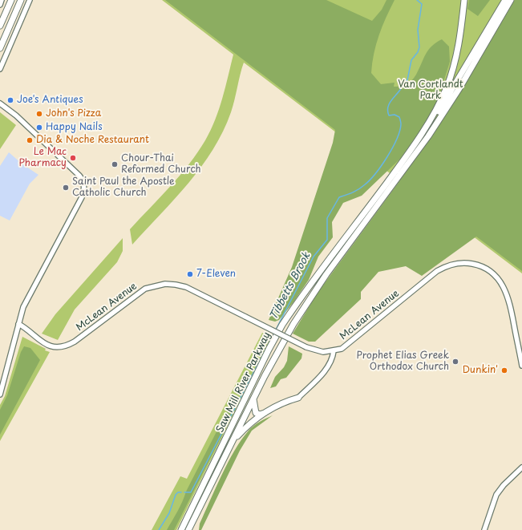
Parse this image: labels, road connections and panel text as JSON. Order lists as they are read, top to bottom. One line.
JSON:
{"streets":{"highway":["Saw Mill River Parkway"],"street":["McLean Avenue"]},"water":["Tibbetts Brook"],"parks":["Van Cortlandt Park"],"places":["Joe's Antiques","John's Pizza","Happy Nails","Dia & Noche Restaurant","Le Mac Pharmacy","Chour-Thai Reformed Church","Saint Paul the Apostle Catholic Church","7-Eleven","Prophet Elias Greek Orthodox Church","Dunkin'"]}
